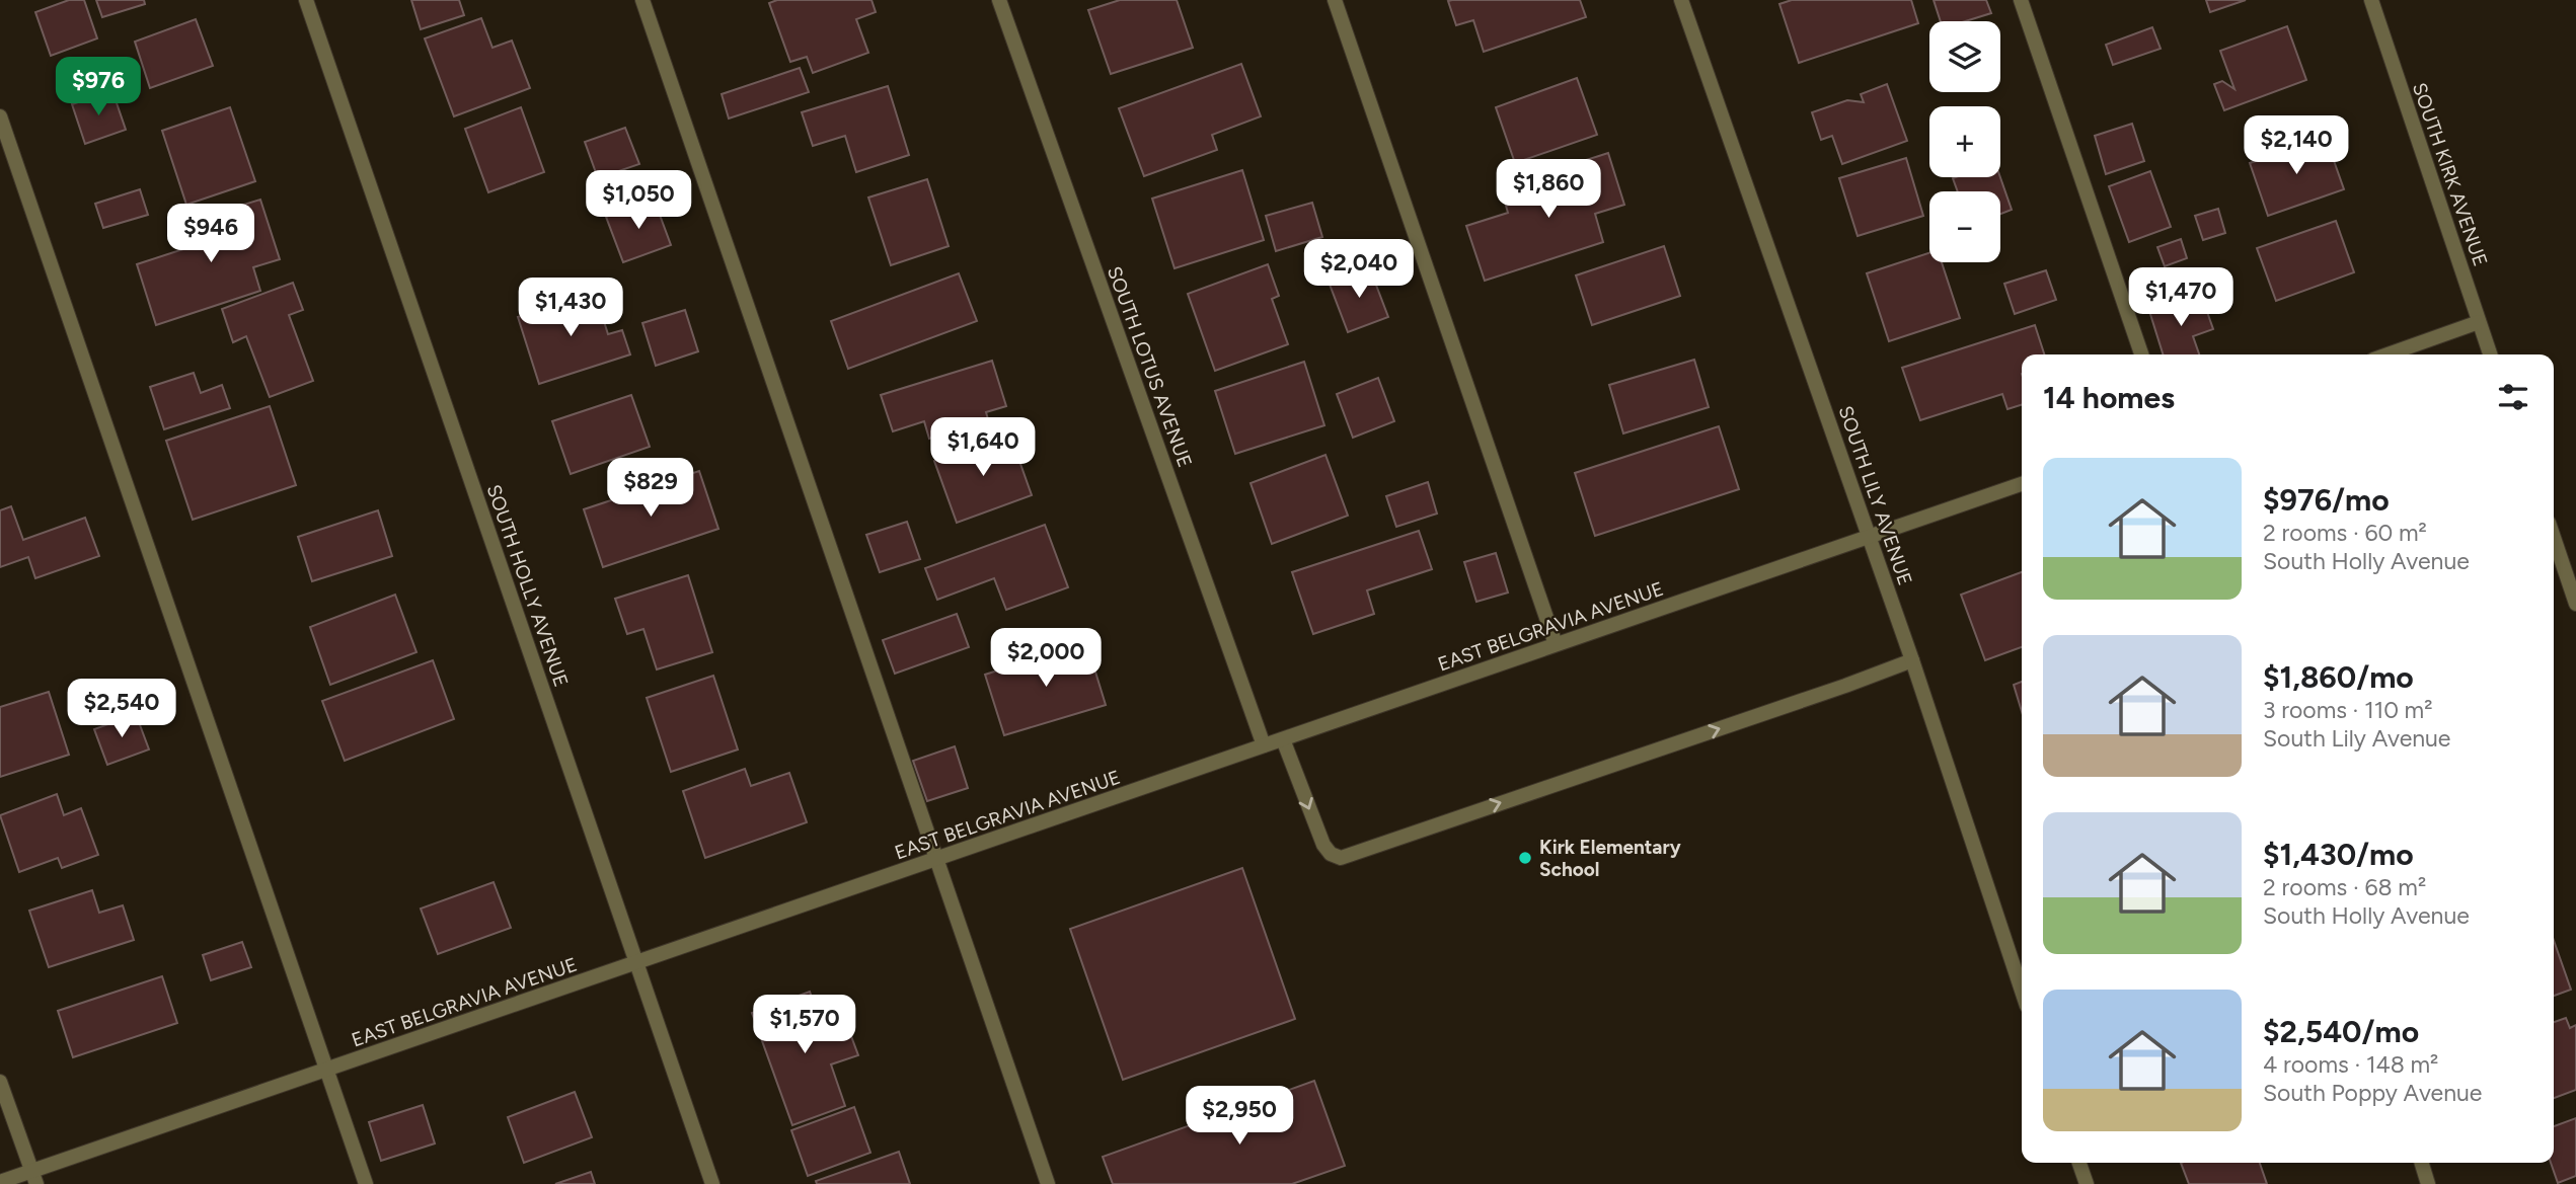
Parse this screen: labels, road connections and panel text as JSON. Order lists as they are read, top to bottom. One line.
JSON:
{"streets":{"street":["SOUTH KIRK AVENUE","SOUTH LOTUS AVENUE","SOUTH LILY AVENUE","SOUTH HOLLY AVENUE","EAST BELGRAVIA AVENUE"]},"crossings":[["SOUTH LOTUS AVENUE","EAST BELGRAVIA AVENUE"],["SOUTH LILY AVENUE","EAST BELGRAVIA AVENUE"],["SOUTH HOLLY AVENUE","EAST BELGRAVIA AVENUE"]],"places":["Kirk Elementary School"],"page":{"map_buttons":["+","−"],"price":["$976","$2,140","$1,860","$1,050","$946","$2,040","$1,470","$1,430","$1,640","$829","$2,000","$2,540","$1,570","$2,950"],"heading":"14 homes","list":[{"name":"$976/mo","note":"2 rooms · 60 m² · South Holly Avenue"},{"name":"$1,860/mo","note":"3 rooms · 110 m² · South Lily Avenue"},{"name":"$1,430/mo","note":"2 rooms · 68 m² · South Holly Avenue"},{"name":"$2,540/mo","note":"4 rooms · 148 m² · South Poppy Avenue"}]}}
